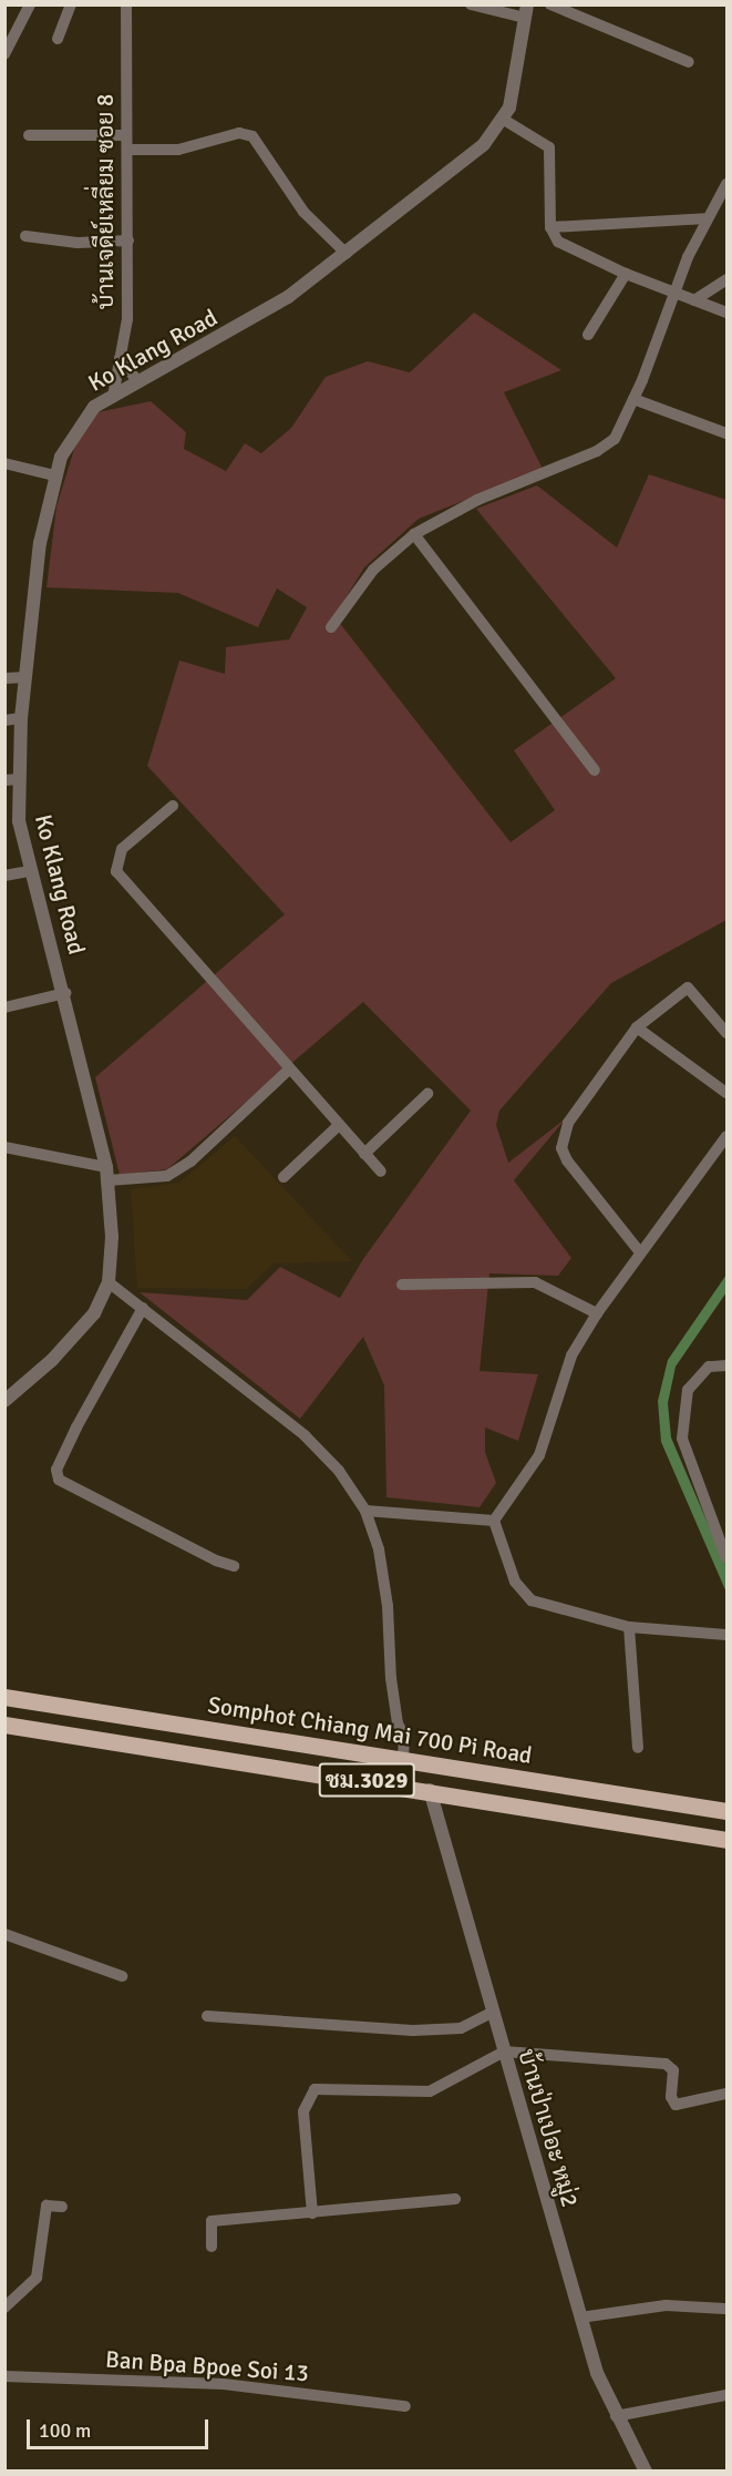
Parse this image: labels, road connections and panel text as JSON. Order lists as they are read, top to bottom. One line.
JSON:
{"streets":{"main road":["Somphot Chiang Mai 700 Pi Road","ชม.3029"],"street":["บ้านเจดีย์เหลี่ยม ซอย 8","Ko Klang Road","บ้านป่าเปอะ หมู่2","Ban Bpa Bpoe Soi 13"]},"crossings":[["บ้านเจดีย์เหลี่ยม ซอย 8","Ko Klang Road"],["ชม.3029","บ้านป่าเปอะ หมู่2"]],"scale_bar":"100 m"}
